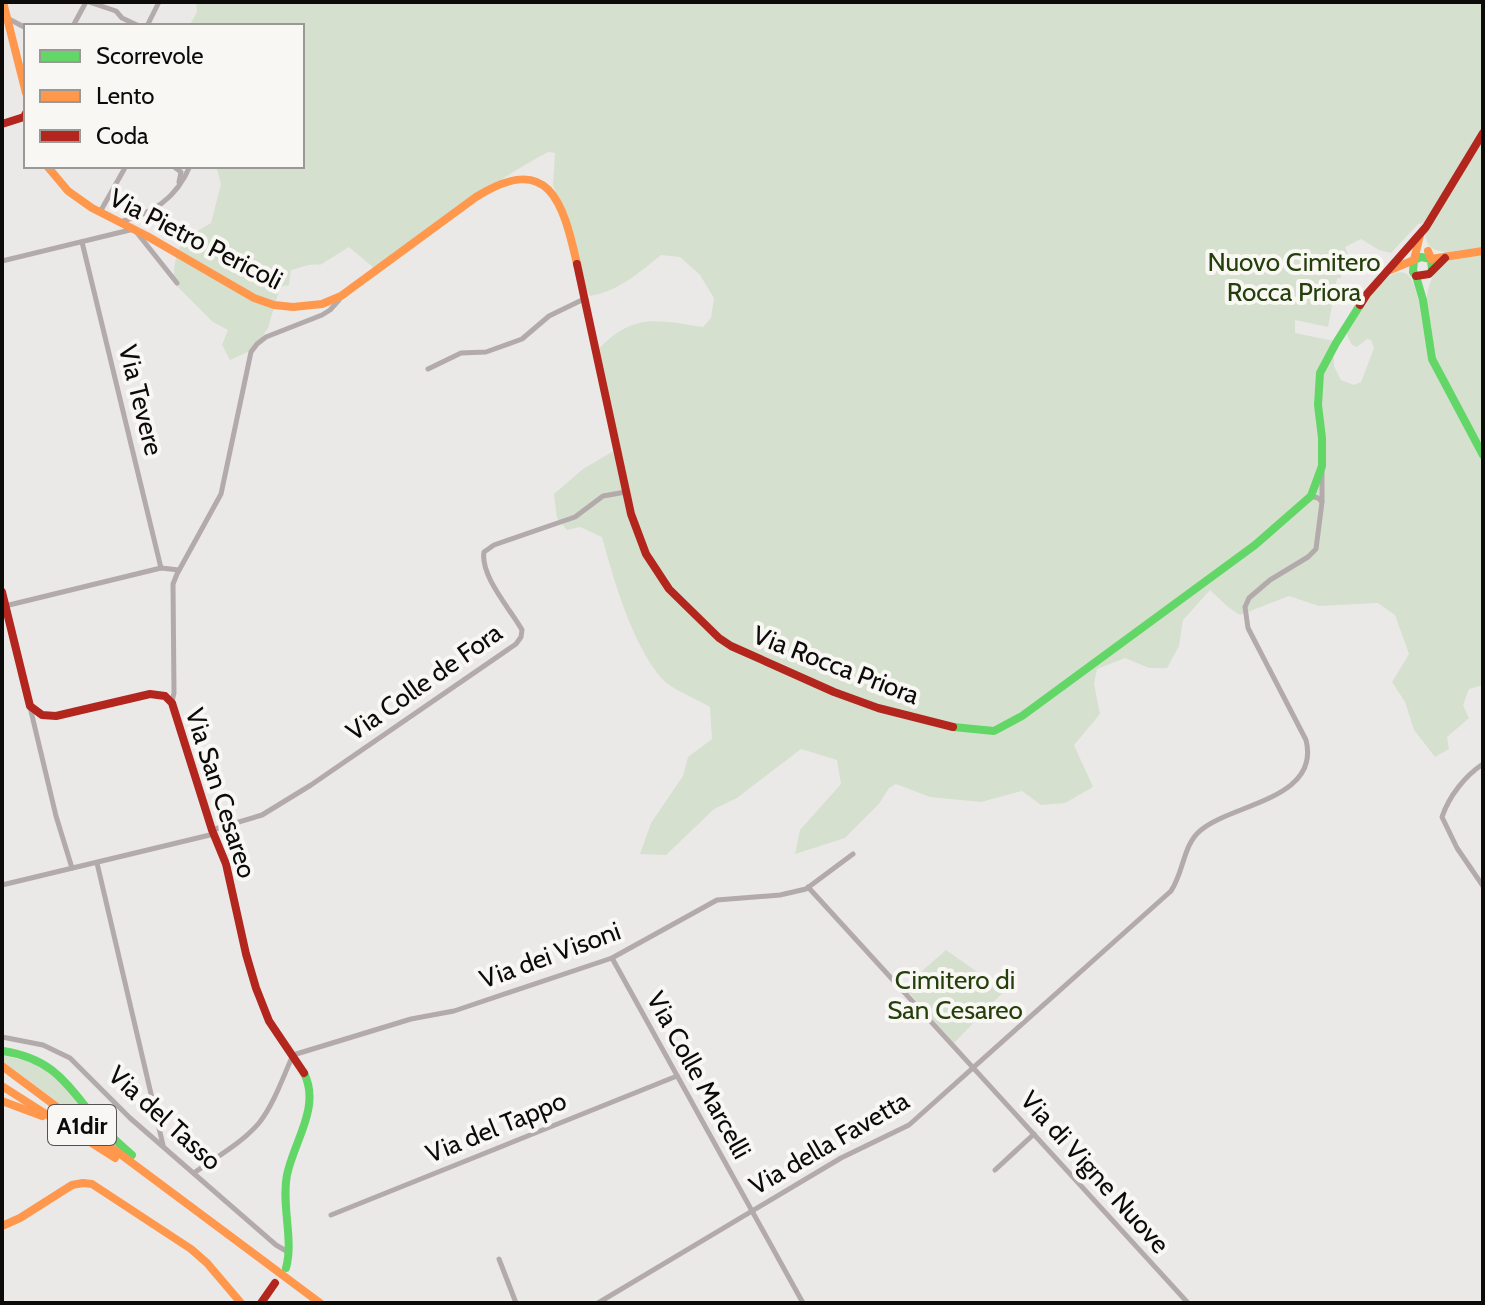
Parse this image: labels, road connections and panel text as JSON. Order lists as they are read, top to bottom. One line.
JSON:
{"streets":{"main road":["Via Pietro Pericoli","Via Rocca Priora","Via San Cesareo","A1dir"],"street":["Via Tevere","Via Colle de Fora","Via dei Visoni","Via Colle Marcelli","Via del Tasso","Via del Tappo","Via della Favetta","Via di Vigne Nuove"]},"crossings":[["Via Pietro Pericoli","Via Rocca Priora"],["Via Rocca Priora","Via Colle de Fora"],["Via Colle de Fora","Via San Cesareo"],["Via San Cesareo","Via dei Visoni"],["Via San Cesareo","Via del Tasso"],["Via dei Visoni","Via Colle Marcelli"],["Via dei Visoni","Via di Vigne Nuove"],["Via Colle Marcelli","Via del Tappo"],["Via Colle Marcelli","Via della Favetta"],["Via della Favetta","Via di Vigne Nuove"]],"parks":["Nuovo Cimitero Rocca Priora","Cimitero di San Cesareo"],"legend":["Scorrevole","Lento","Coda"]}
